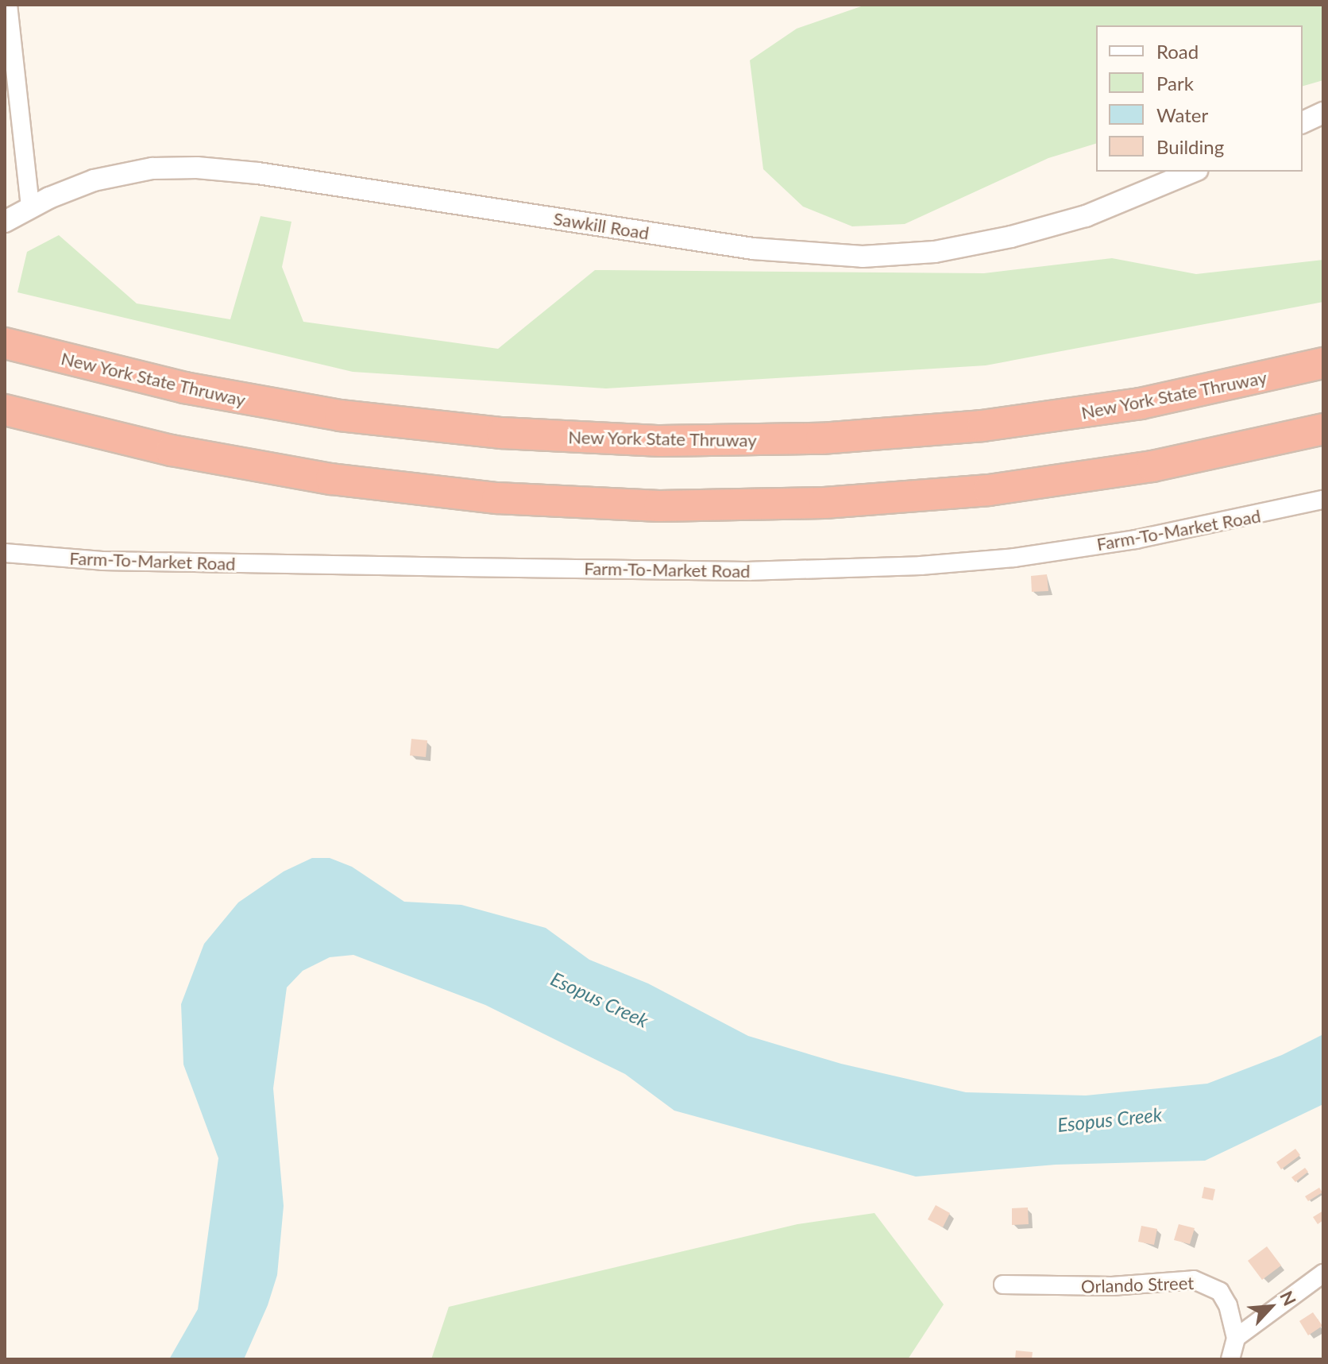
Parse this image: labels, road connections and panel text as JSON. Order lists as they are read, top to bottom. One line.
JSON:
{"streets":{"highway":["New York State Thruway"],"street":["Sawkill Road","Farm-To-Market Road","Orlando Street"]},"water":["Esopus Creek"],"legend":["Road","Park","Water","Building"],"north":"top right"}
